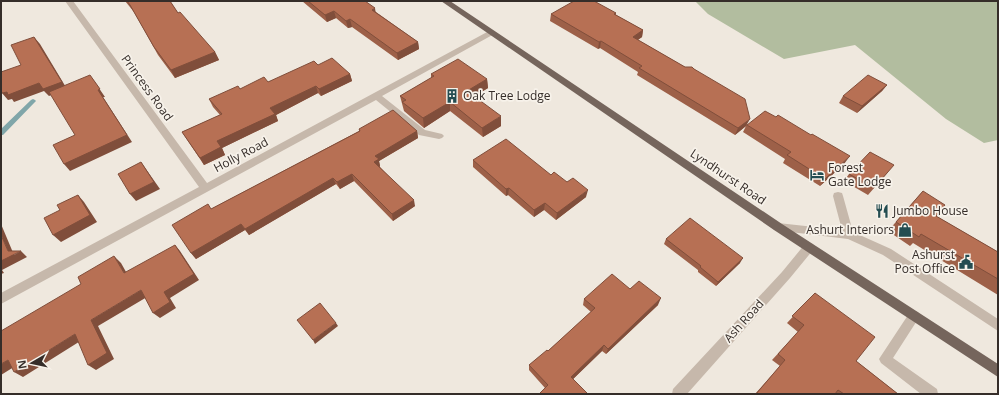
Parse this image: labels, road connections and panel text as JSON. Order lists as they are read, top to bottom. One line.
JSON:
{"streets":{"main road":["Lyndhurst Road"],"street":["Princess Road","Holly Road","Ash Road"]},"crossings":[["Princess Road","Holly Road"],["Holly Road","Lyndhurst Road"],["Lyndhurst Road","Ash Road"]],"places":{"building":["Oak Tree Lodge"],"hotel":["Forest Gate Lodge"],"restaurant":["Jumbo House"],"shop":["Ashurt Interiors"],"public building":["Ashurst Post Office"]},"north":"left"}
